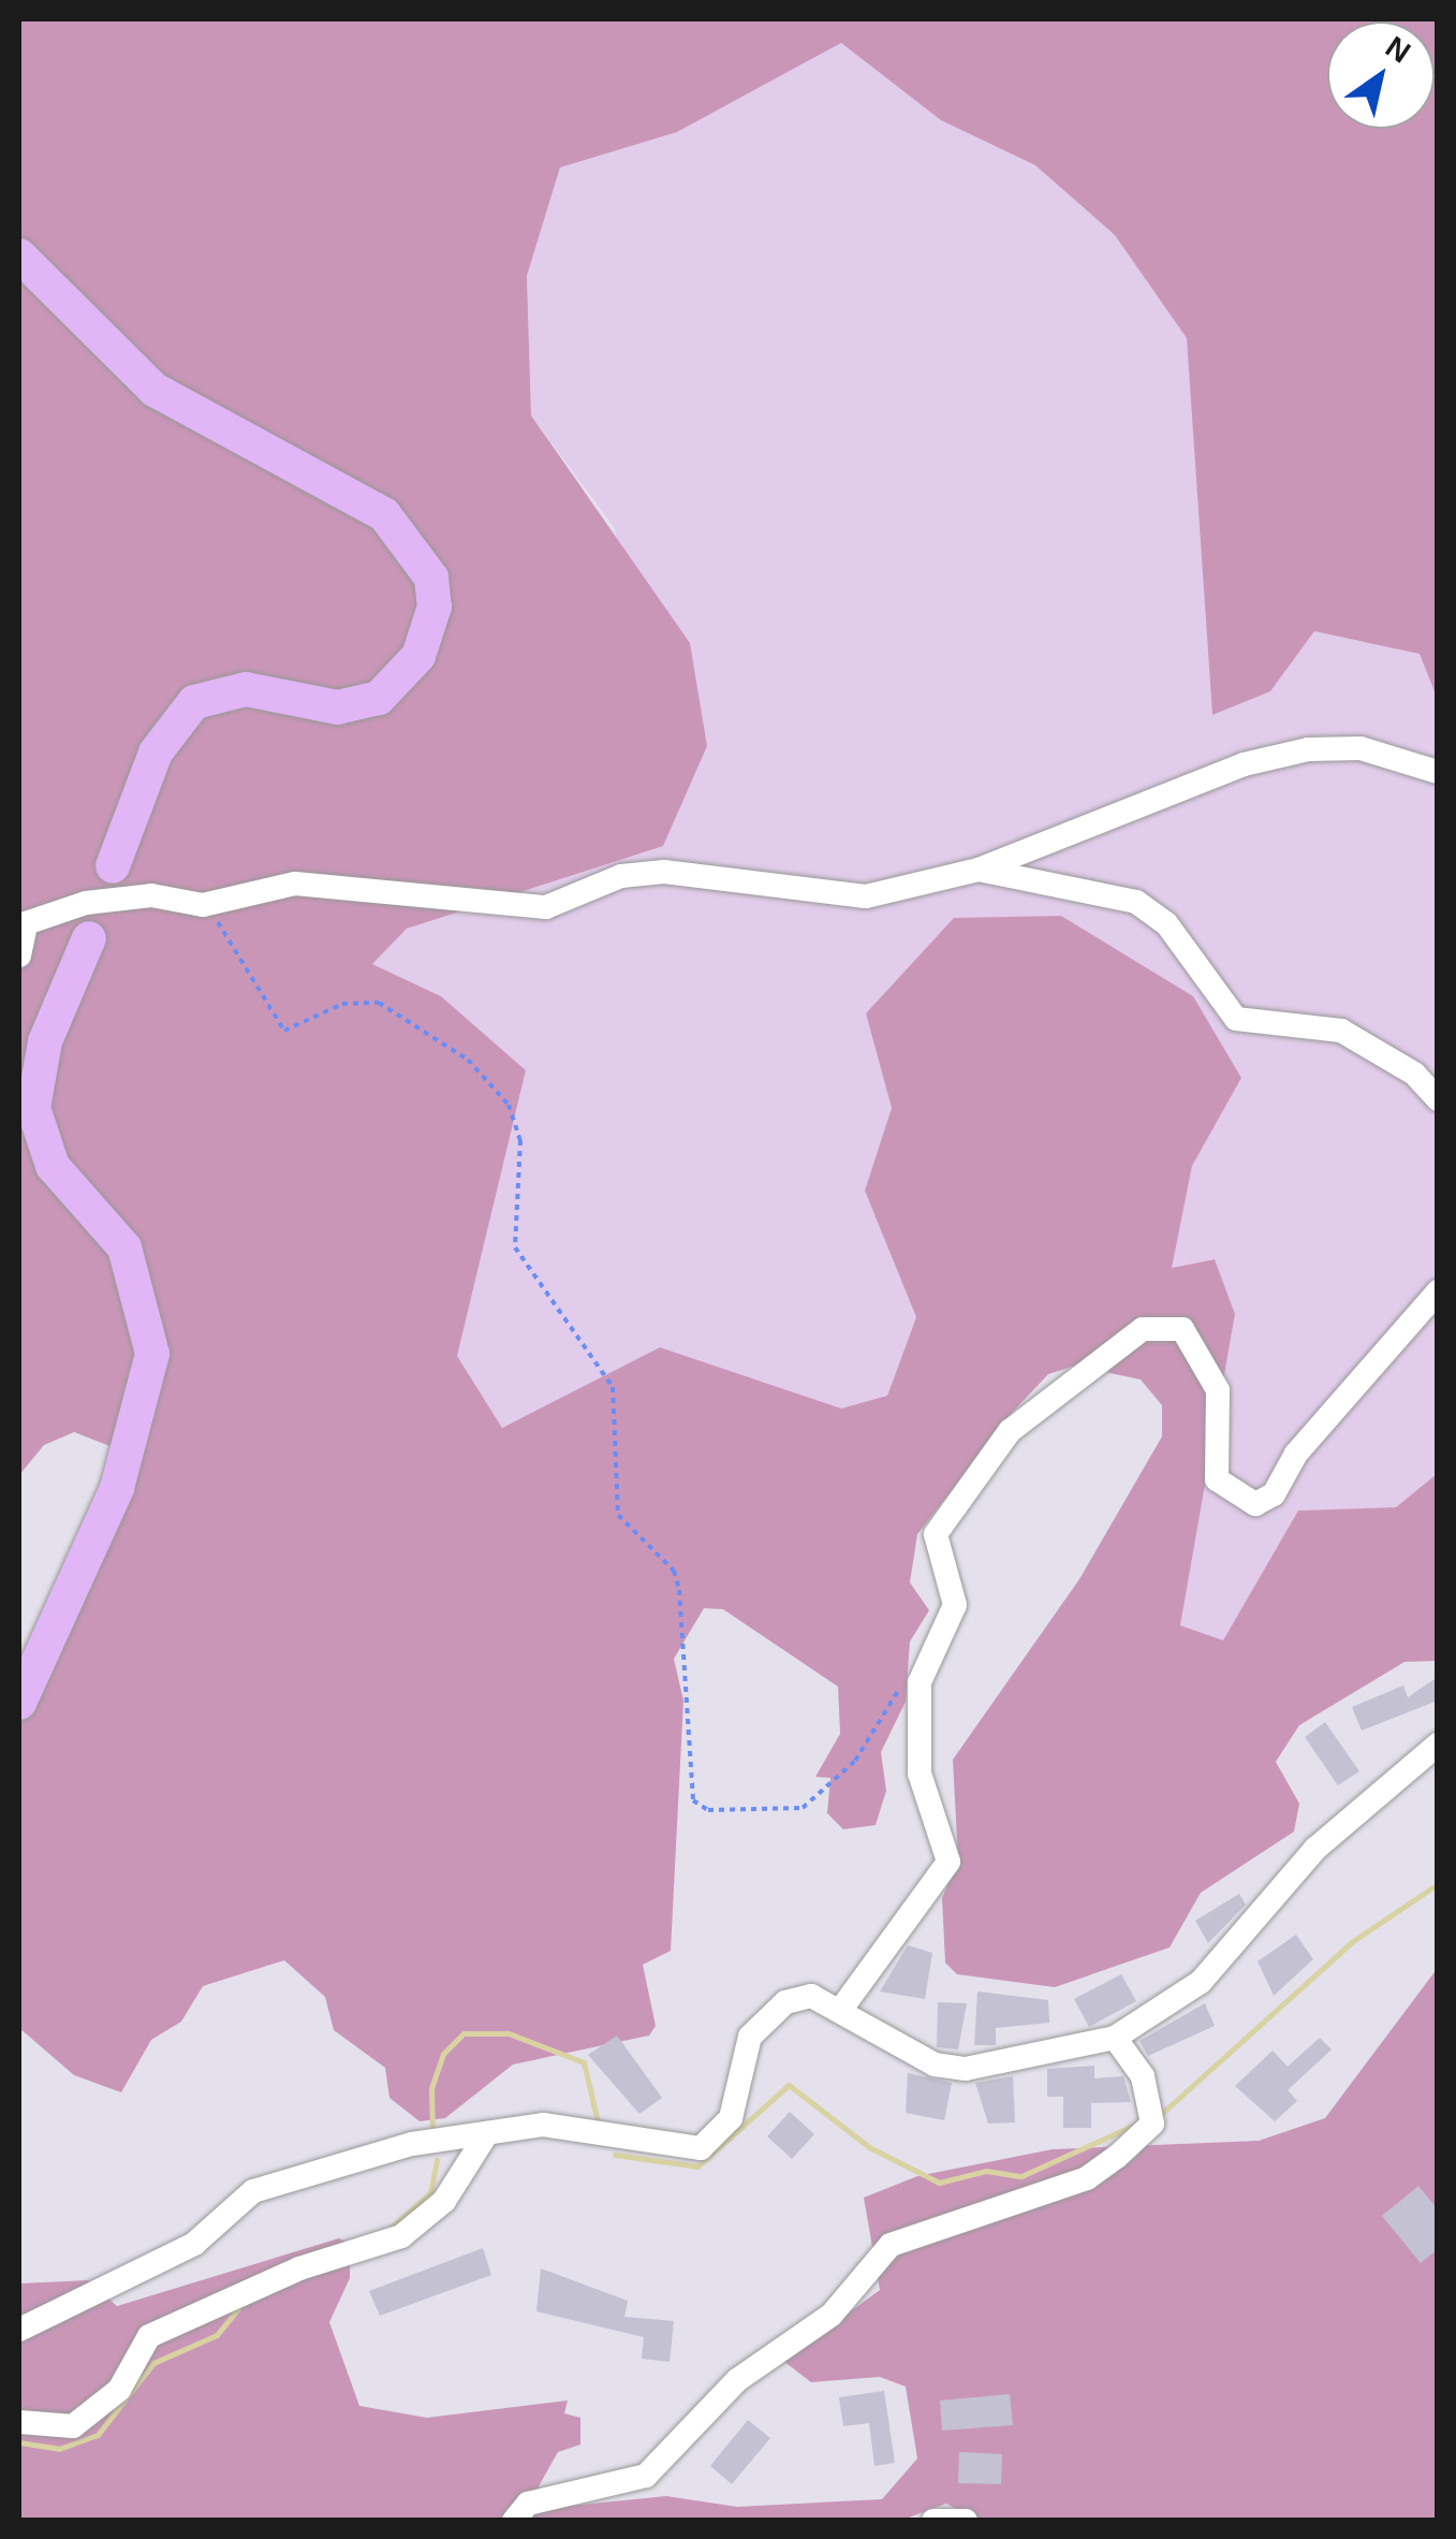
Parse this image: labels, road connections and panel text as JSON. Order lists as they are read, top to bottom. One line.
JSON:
{"north":"top right"}
